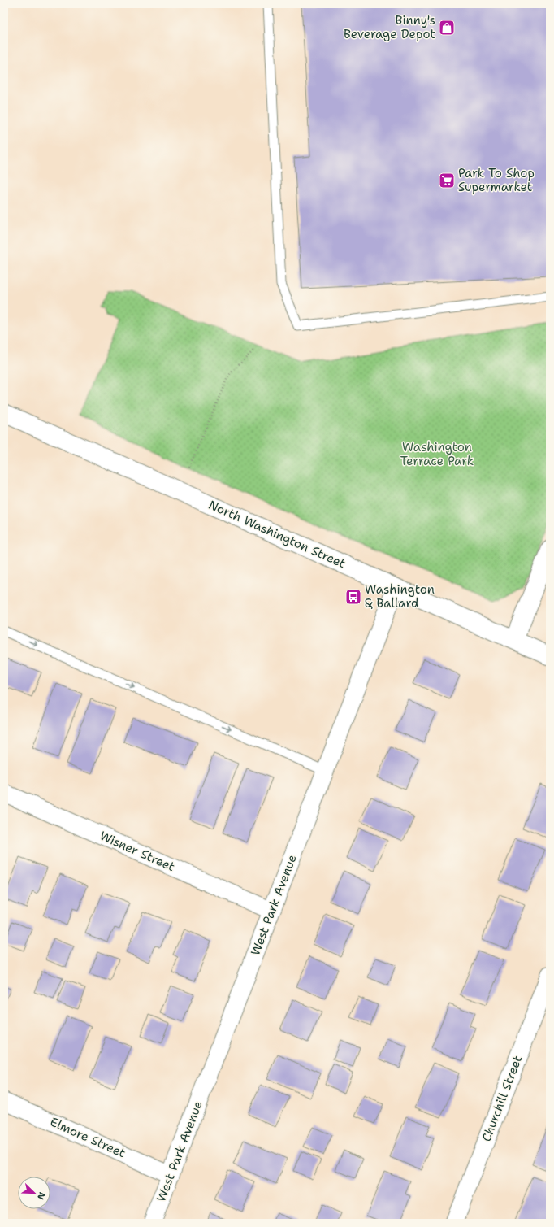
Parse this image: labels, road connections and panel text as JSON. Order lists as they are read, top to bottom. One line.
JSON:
{"streets":{"street":["North Washington Street","Wisner Street","West Park Avenue","Churchill Street","Elmore Street"]},"crossings":[["North Washington Street","West Park Avenue"],["Wisner Street","West Park Avenue"],["West Park Avenue","Elmore Street"]],"parks":["Washington Terrace Park"],"places":{"shop":["Binny's Beverage Depot"],"supermarket":["Park To Shop Supermarket"],"bus stop":["Washington & Ballard"]},"north":"bottom right"}
